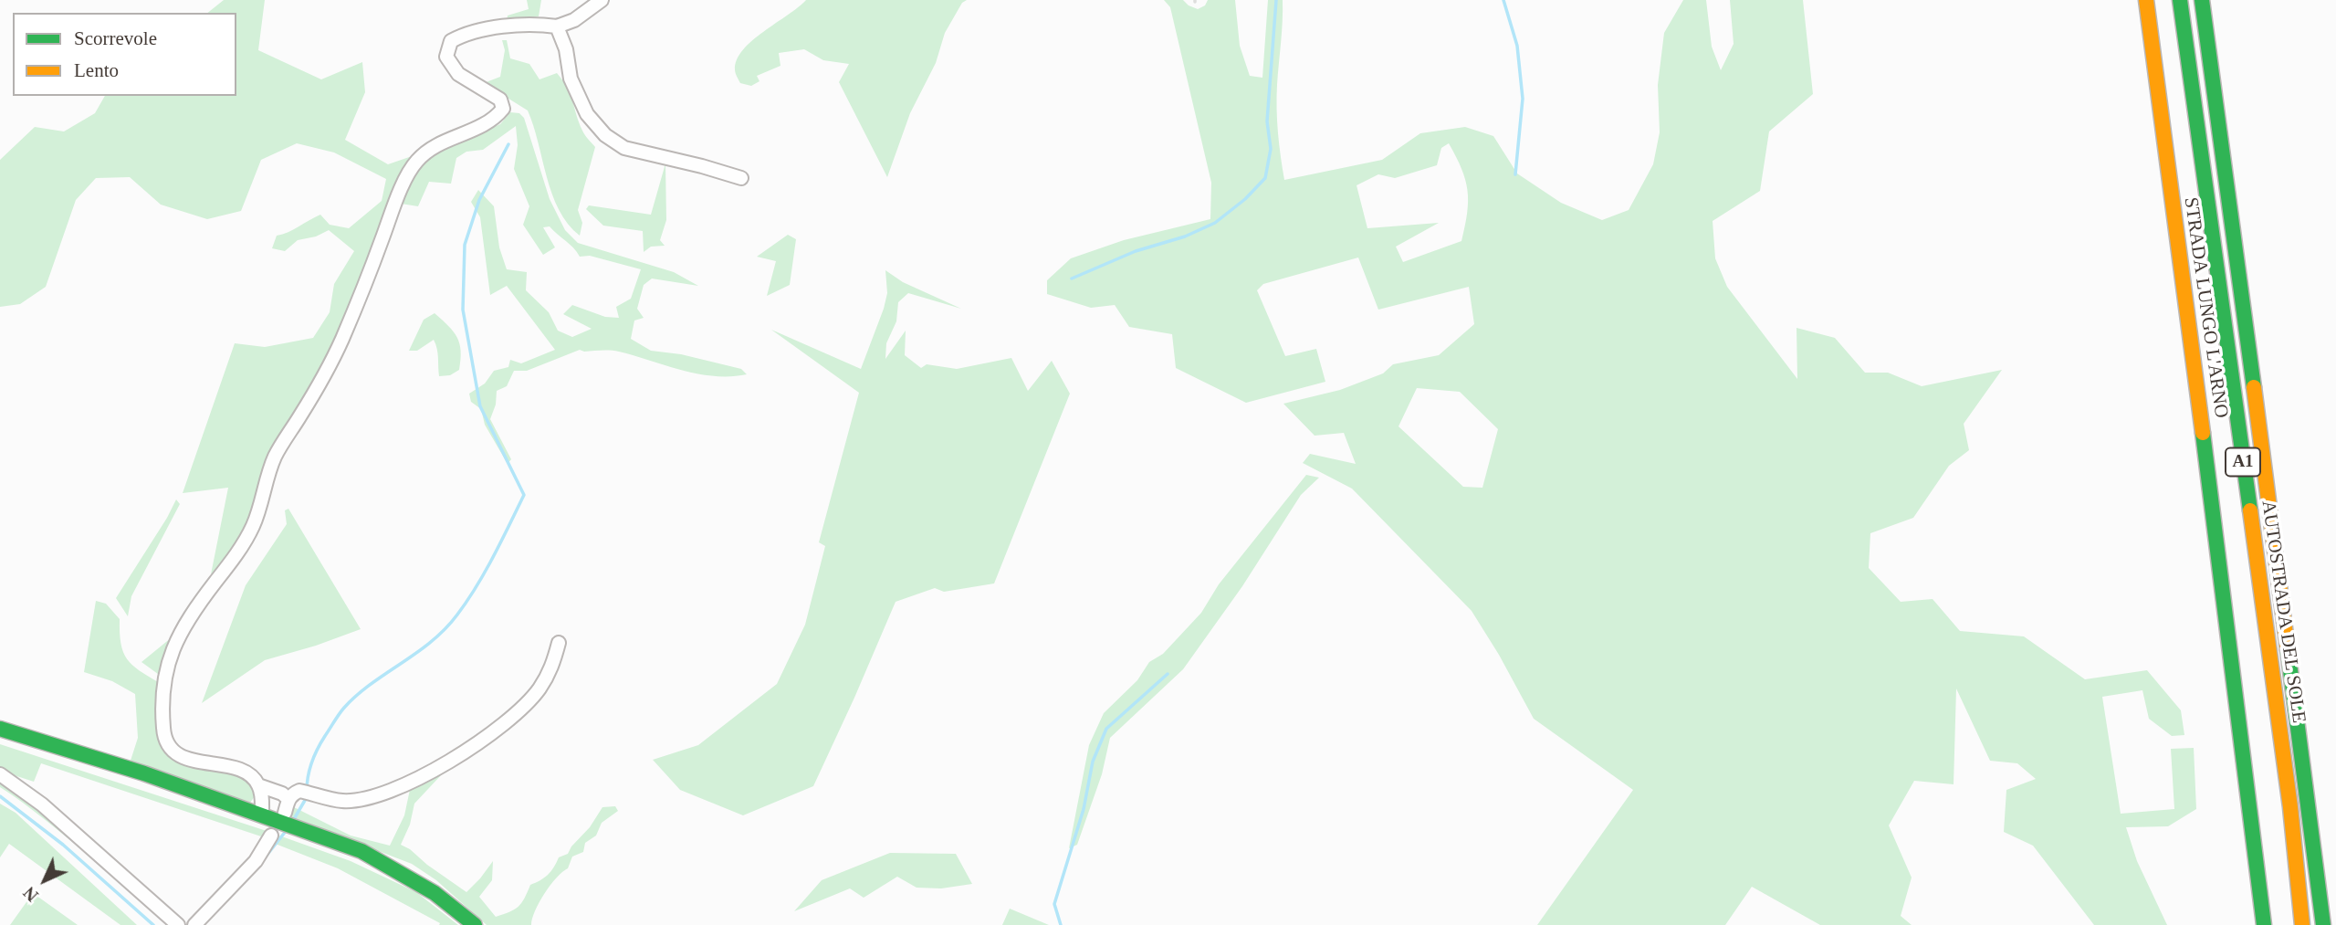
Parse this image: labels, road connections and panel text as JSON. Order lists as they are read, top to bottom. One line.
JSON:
{"streets":{"main road":["STRADA LUNGO L'ARNO","A1","AUTOSTRADA DEL SOLE"]},"legend":["Scorrevole","Lento"],"north":"bottom left"}
